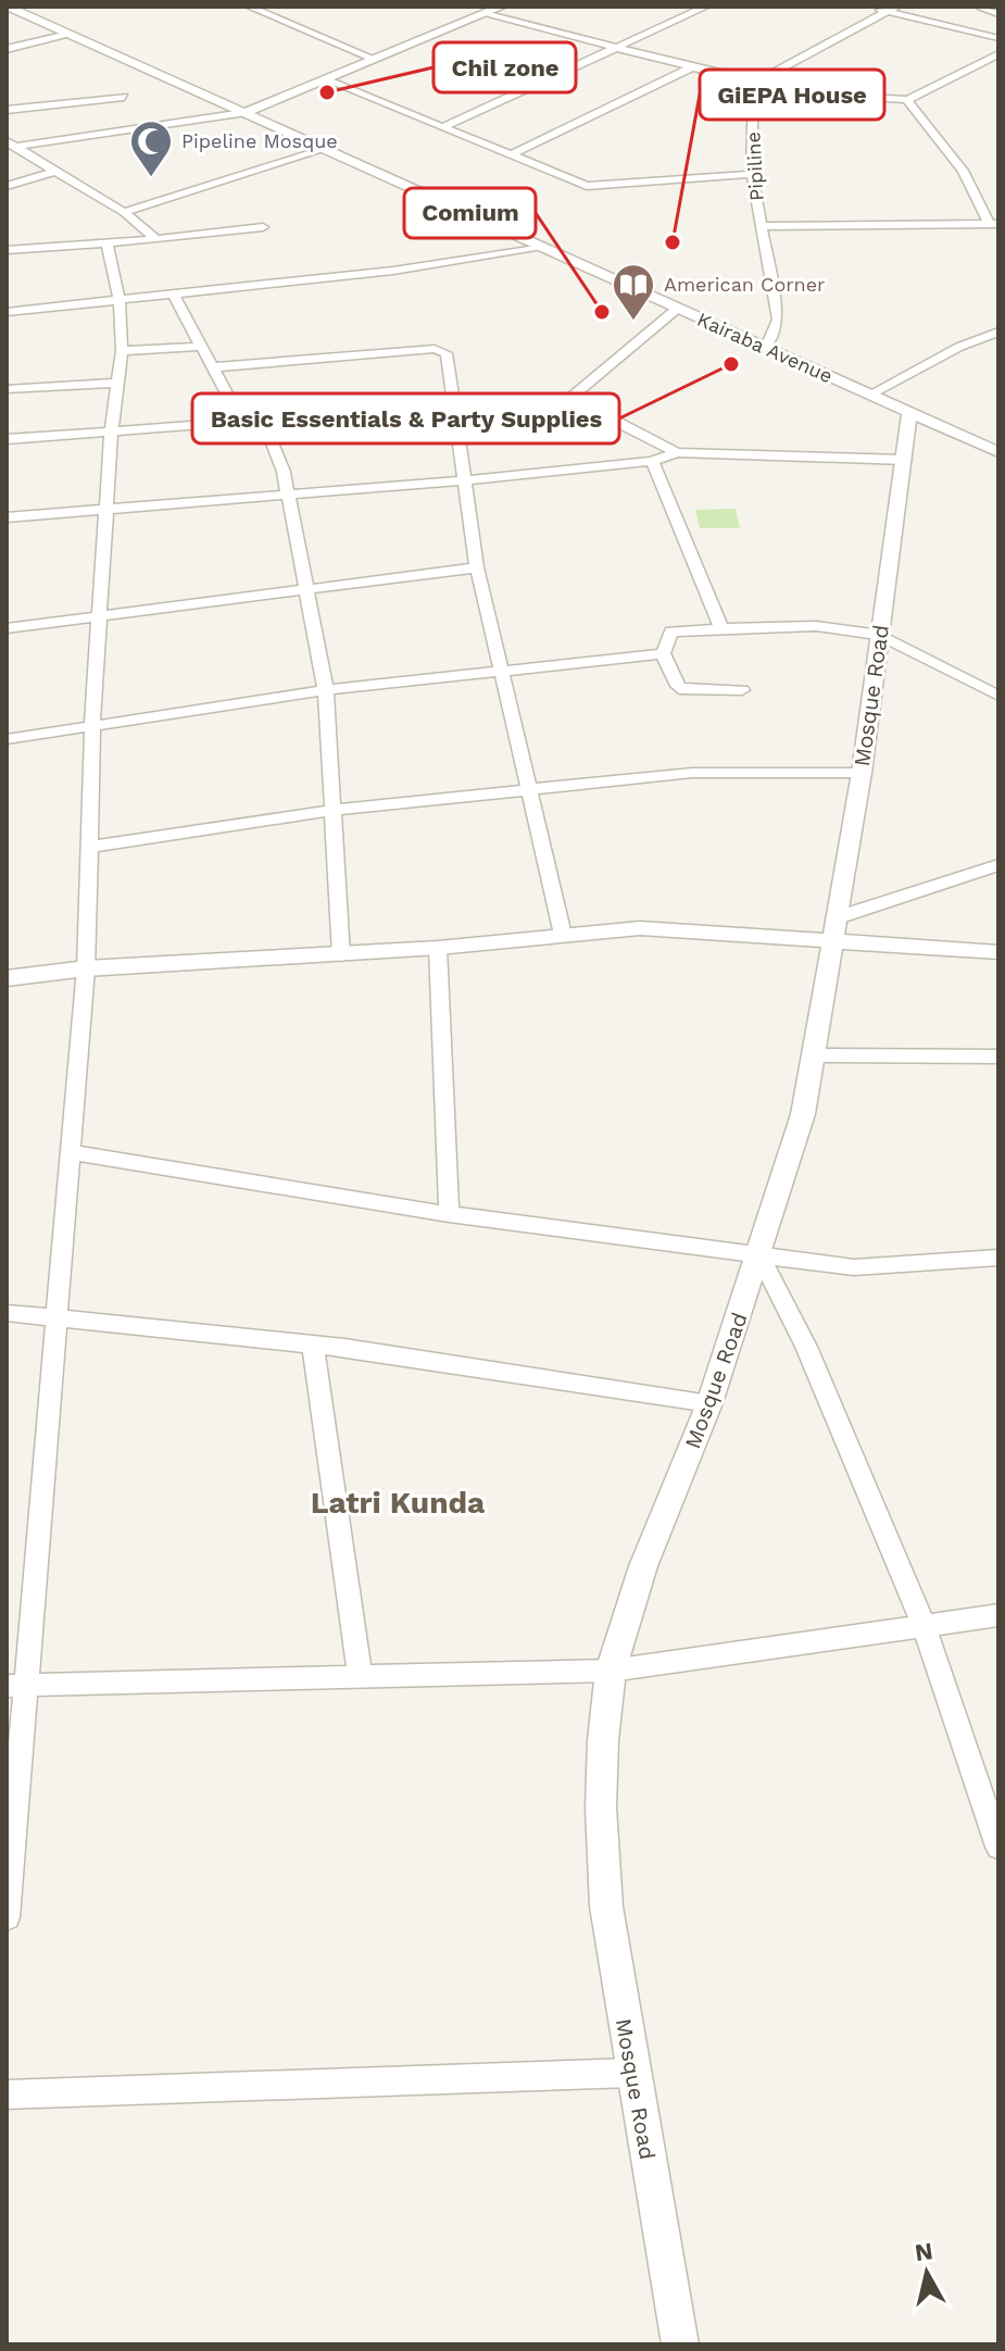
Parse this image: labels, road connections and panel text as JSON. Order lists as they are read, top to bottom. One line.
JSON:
{"streets":{"street":["Pipiline","Kairaba Avenue","Mosque Road"]},"crossings":[["Pipiline","Kairaba Avenue"],["Kairaba Avenue","Mosque Road"]],"districts":["Latri Kunda"],"places":{"other":["Chil zone","GiEPA House","Comium","Basic Essentials & Party Supplies"],"mosque":["Pipeline Mosque"],"library":["American Corner"]},"north":"top"}
